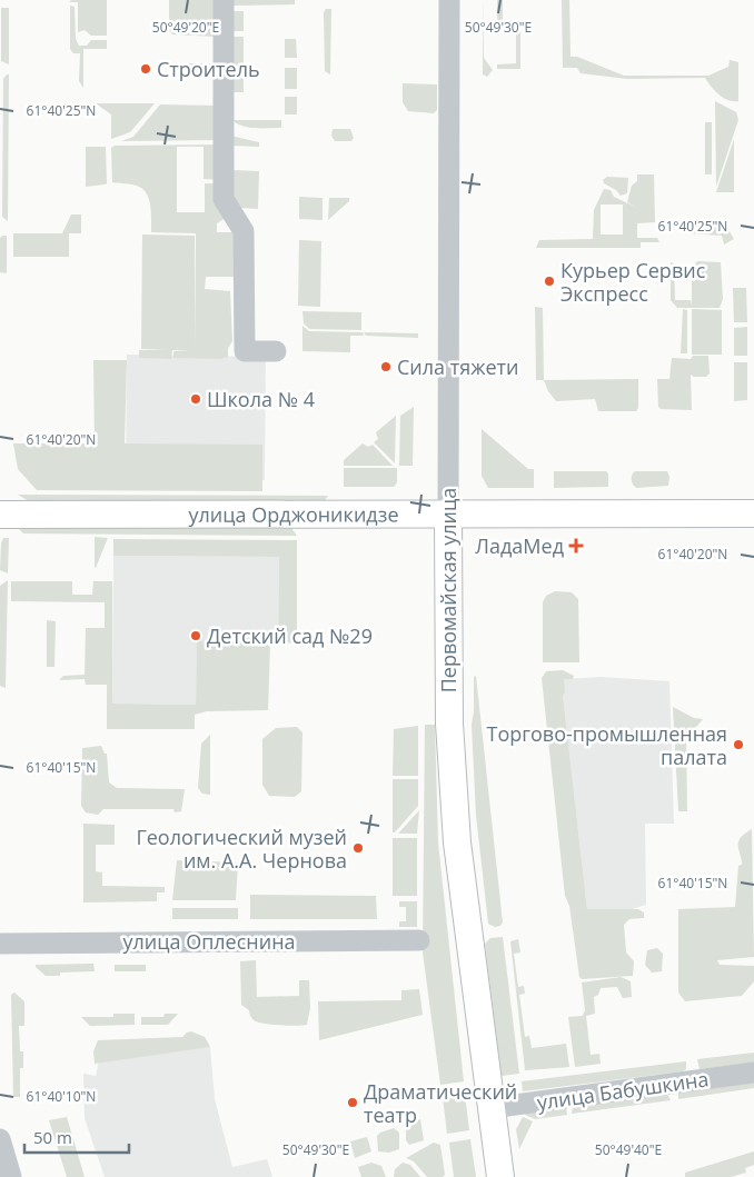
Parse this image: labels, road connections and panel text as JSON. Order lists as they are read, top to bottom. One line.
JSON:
{"streets":{"main road":["улица Орджоникидзе","Первомайская улица"],"street":["улица Оплеснина","улица Бабушкина"]},"crossings":[["улица Орджоникидзе","Первомайская улица"],["Первомайская улица","улица Бабушкина"]],"places":{"other":["Строитель","Курьер Сервис Экспресс","Сила тяжети","Школа № 4","Детский сад №29","Торгово-промышленная палата","Геологический музей им. А.А. Чернова","Драматический театр"],"health":["ЛадаМед"]},"scale_bar":"50 m","coordinates":["50°49'20\"E","50°49'30\"E","61°40'25\"N","61°40'20\"N","61°40'15\"N","61°40'10\"N","50°49'40\"E"]}
